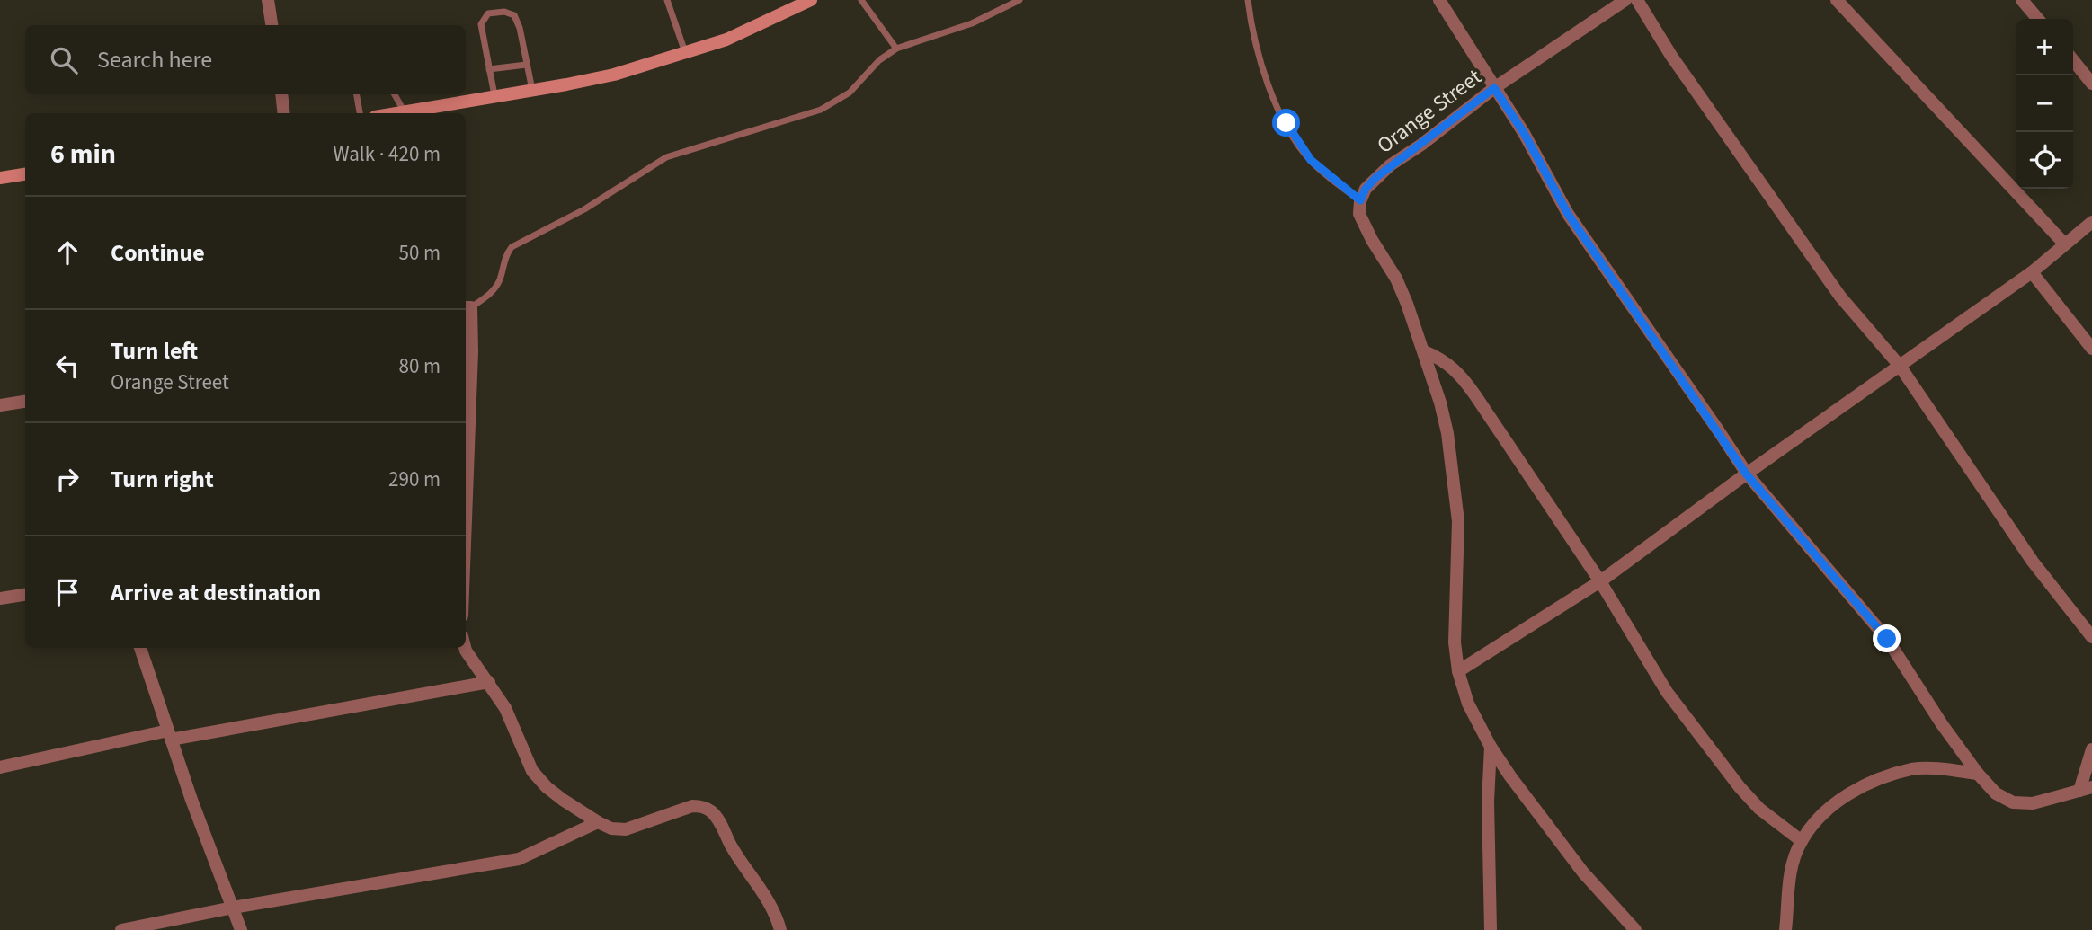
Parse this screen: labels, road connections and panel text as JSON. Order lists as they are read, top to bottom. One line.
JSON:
{"streets":{"street":["Orange Street"]},"page":{"map_buttons":["+","−"],"search":"Search here","heading":["6 min","Walk · 420 m"],"list":[["Continue","50 m"],["Turn left","Orange Street","80 m"],["Turn right","290 m"],"Arrive at destination"]}}
